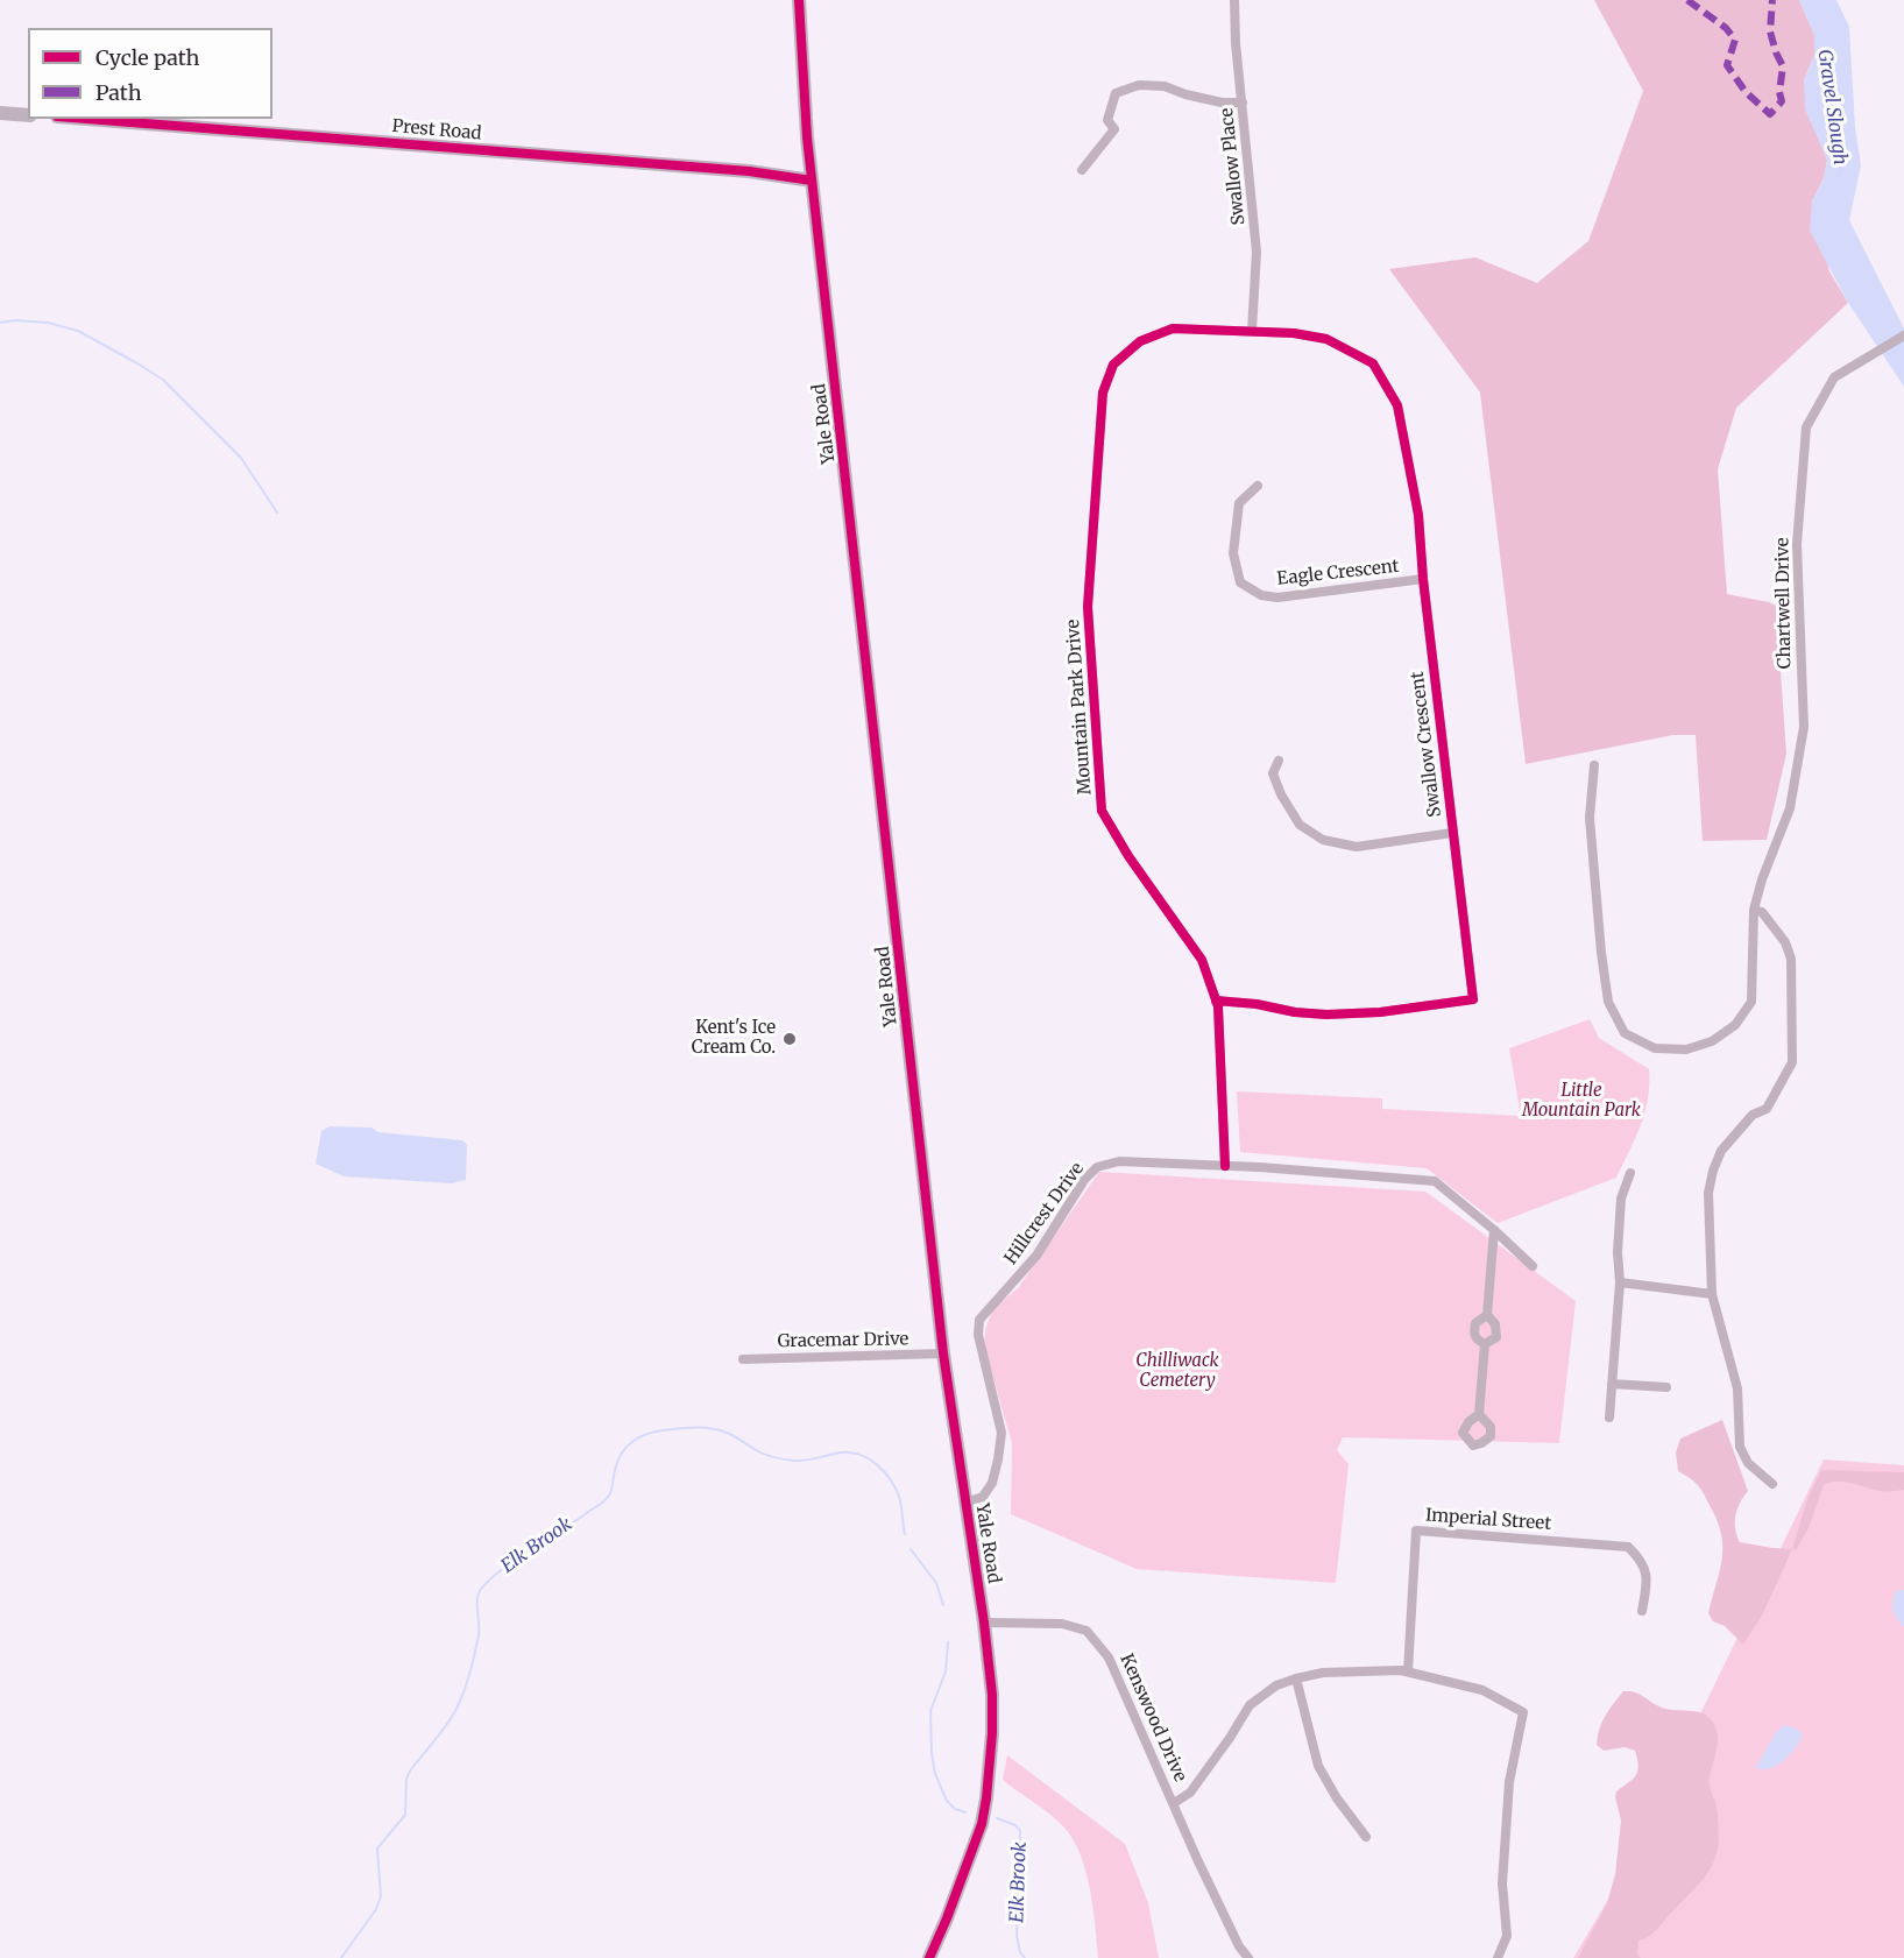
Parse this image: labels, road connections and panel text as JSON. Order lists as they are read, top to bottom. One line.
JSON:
{"streets":{"main road":["Prest Road","Yale Road"],"street":["Swallow Place","Eagle Crescent","Chartwell Drive","Mountain Park Drive","Swallow Crescent","Hillcrest Drive","Gracemar Drive","Imperial Street","Kenswood Drive"]},"crossings":[["Prest Road","Yale Road"],["Swallow Place","Mountain Park Drive"],["Swallow Place","Swallow Crescent"],["Yale Road","Hillcrest Drive"],["Yale Road","Gracemar Drive"],["Yale Road","Kenswood Drive"],["Eagle Crescent","Swallow Crescent"],["Mountain Park Drive","Swallow Crescent"],["Mountain Park Drive","Hillcrest Drive"],["Imperial Street","Kenswood Drive"]],"water":["Gravel Slough","Elk Brook"],"parks":["Little Mountain Park","Chilliwack Cemetery"],"places":["Kent's Ice Cream Co."],"legend":["Cycle path","Path"]}
